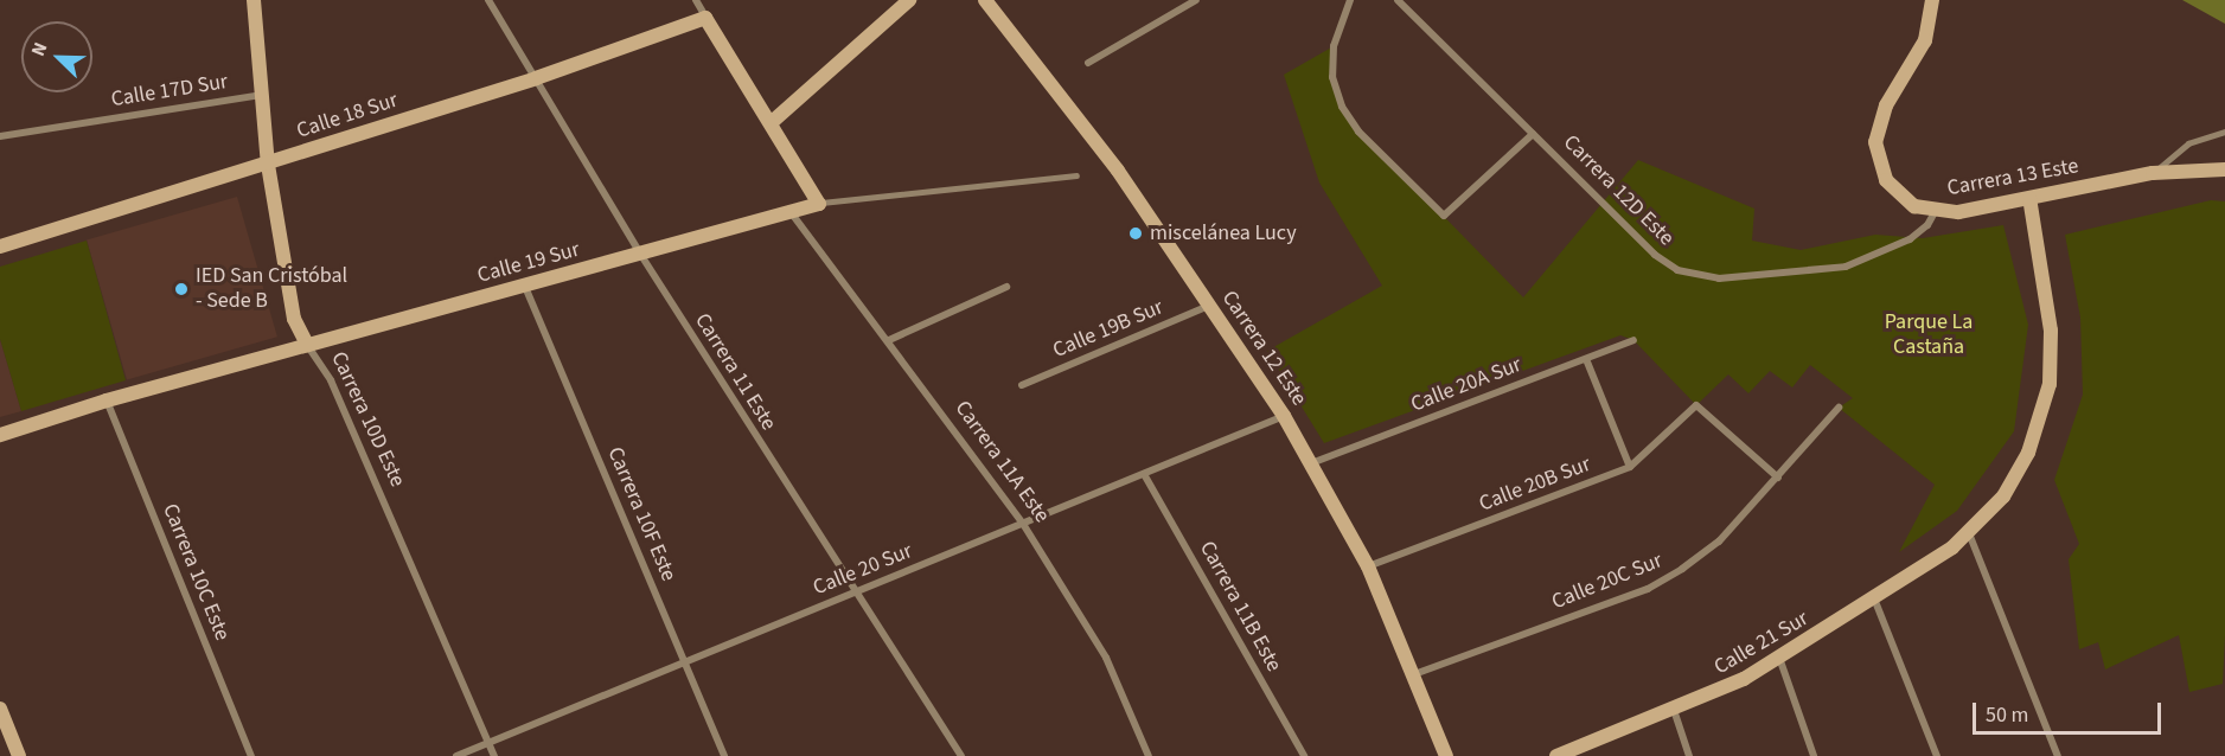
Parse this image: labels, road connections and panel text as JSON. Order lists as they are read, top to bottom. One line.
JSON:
{"streets":{"street":["Calle 17D Sur","Calle 18 Sur","Carrera 13 Este","Carrera 12D Este","Calle 19 Sur","Calle 19B Sur","Carrera 12 Este","Carrera 11 Este","Calle 20A Sur","Carrera 10D Este","Carrera 11A Este","Calle 20B Sur","Carrera 10F Este","Calle 20 Sur","Carrera 10C Este","Calle 20C Sur","Carrera 11B Este","Calle 21 Sur"]},"crossings":[["Calle 17D Sur","Carrera 10D Este"],["Calle 18 Sur","Carrera 11 Este"],["Calle 18 Sur","Carrera 10D Este"],["Carrera 13 Este","Carrera 12D Este"],["Carrera 13 Este","Calle 21 Sur"],["Calle 19 Sur","Carrera 11 Este"],["Calle 19 Sur","Carrera 10D Este"],["Calle 19 Sur","Carrera 11A Este"],["Calle 19 Sur","Carrera 10F Este"],["Calle 19 Sur","Carrera 10C Este"],["Calle 19B Sur","Carrera 12 Este"],["Carrera 12 Este","Calle 20A Sur"],["Carrera 12 Este","Calle 20B Sur"],["Carrera 12 Este","Calle 20 Sur"],["Carrera 12 Este","Calle 20C Sur"],["Carrera 11 Este","Calle 20 Sur"],["Carrera 10D Este","Calle 20 Sur"],["Carrera 11A Este","Calle 20 Sur"],["Calle 20B Sur","Calle 20C Sur"],["Carrera 10F Este","Calle 20 Sur"],["Calle 20 Sur","Carrera 11B Este"]],"parks":["Parque La Castaña"],"places":["miscelánea Lucy","IED San Cristóbal - Sede B"],"scale_bar":"50 m","north":"top left"}
